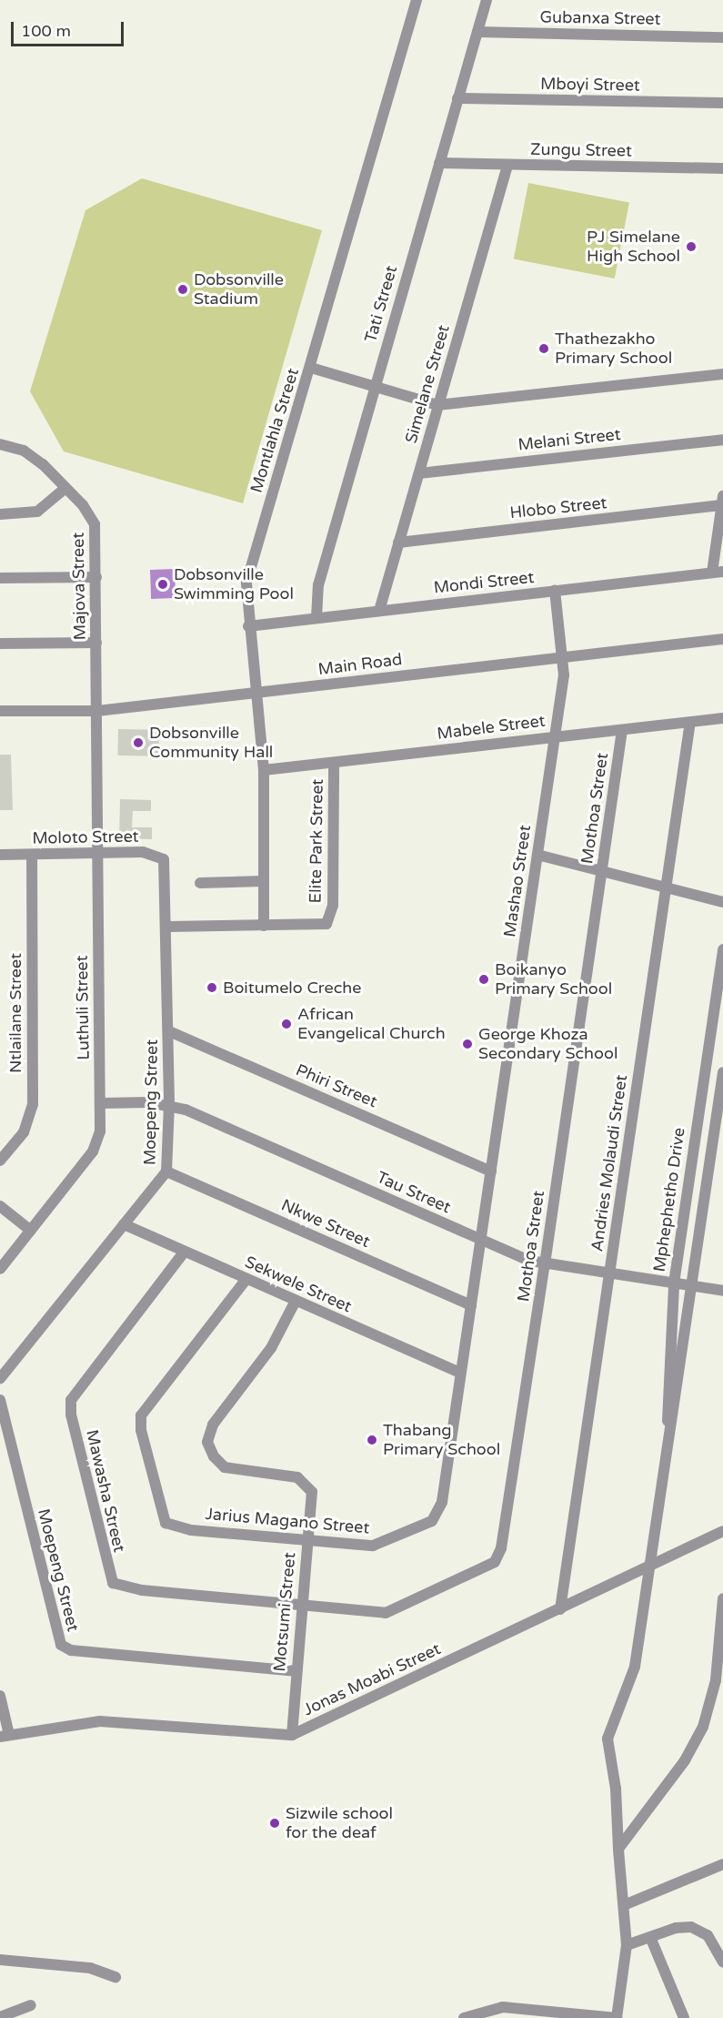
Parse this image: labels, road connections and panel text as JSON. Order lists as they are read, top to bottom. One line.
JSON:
{"streets":{"street":["Gubanxa Street","Mboyi Street","Zungu Street","Tati Street","Simelane Street","Montlahla Street","Melani Street","Hlobo Street","Mondi Street","Majova Street","Main Road","Mabele Street","Mothoa Street","Moloto Street","Elite Park Street","Mashao Street","Luthuli Street","Ntlailane Street","Phiri Street","Moepeng Street","Andries Molaudi Street","Tau Street","Mphephetho Drive","Nkwe Street","Sekwele Street","Mawasha Street","Jarius Magano Street","Motsumi Street","Jonas Moabi Street"]},"crossings":[["Gubanxa Street","Tati Street"],["Mboyi Street","Tati Street"],["Zungu Street","Tati Street"],["Zungu Street","Simelane Street"],["Tati Street","Mondi Street"],["Simelane Street","Melani Street"],["Simelane Street","Hlobo Street"],["Simelane Street","Mondi Street"],["Montlahla Street","Mondi Street"],["Montlahla Street","Main Road"],["Montlahla Street","Mabele Street"],["Montlahla Street","Elite Park Street"],["Mondi Street","Mashao Street"],["Majova Street","Main Road"],["Majova Street","Luthuli Street"],["Main Road","Mashao Street"],["Main Road","Luthuli Street"],["Mabele Street","Mothoa Street"],["Mabele Street","Elite Park Street"],["Mabele Street","Mashao Street"],["Mabele Street","Andries Molaudi Street"],["Mothoa Street","Tau Street"],["Mothoa Street","Mawasha Street"],["Mothoa Street","Motsumi Street"],["Moloto Street","Luthuli Street"],["Moloto Street","Ntlailane Street"],["Moloto Street","Moepeng Street"],["Elite Park Street","Moepeng Street"],["Mashao Street","Phiri Street"],["Mashao Street","Tau Street"],["Mashao Street","Jarius Magano Street"],["Luthuli Street","Tau Street"],["Phiri Street","Moepeng Street"],["Moepeng Street","Tau Street"],["Moepeng Street","Nkwe Street"],["Moepeng Street","Sekwele Street"],["Moepeng Street","Motsumi Street"],["Andries Molaudi Street","Tau Street"],["Andries Molaudi Street","Jonas Moabi Street"],["Tau Street","Mphephetho Drive"],["Tau Street","Jarius Magano Street"],["Mphephetho Drive","Jonas Moabi Street"],["Nkwe Street","Jarius Magano Street"],["Sekwele Street","Mawasha Street"],["Sekwele Street","Jarius Magano Street"],["Sekwele Street","Motsumi Street"],["Mawasha Street","Motsumi Street"],["Jarius Magano Street","Motsumi Street"],["Motsumi Street","Jonas Moabi Street"]],"places":["PJ Simelane High School","Dobsonville Stadium","Thathezakho Primary School","Dobsonville Swimming Pool","Dobsonville Community Hall","Boikanyo Primary School","Boitumelo Creche","African Evangelical Church","George Khoza Secondary School","Thabang Primary School","Sizwile school for the deaf"],"scale_bar":"100 m"}
